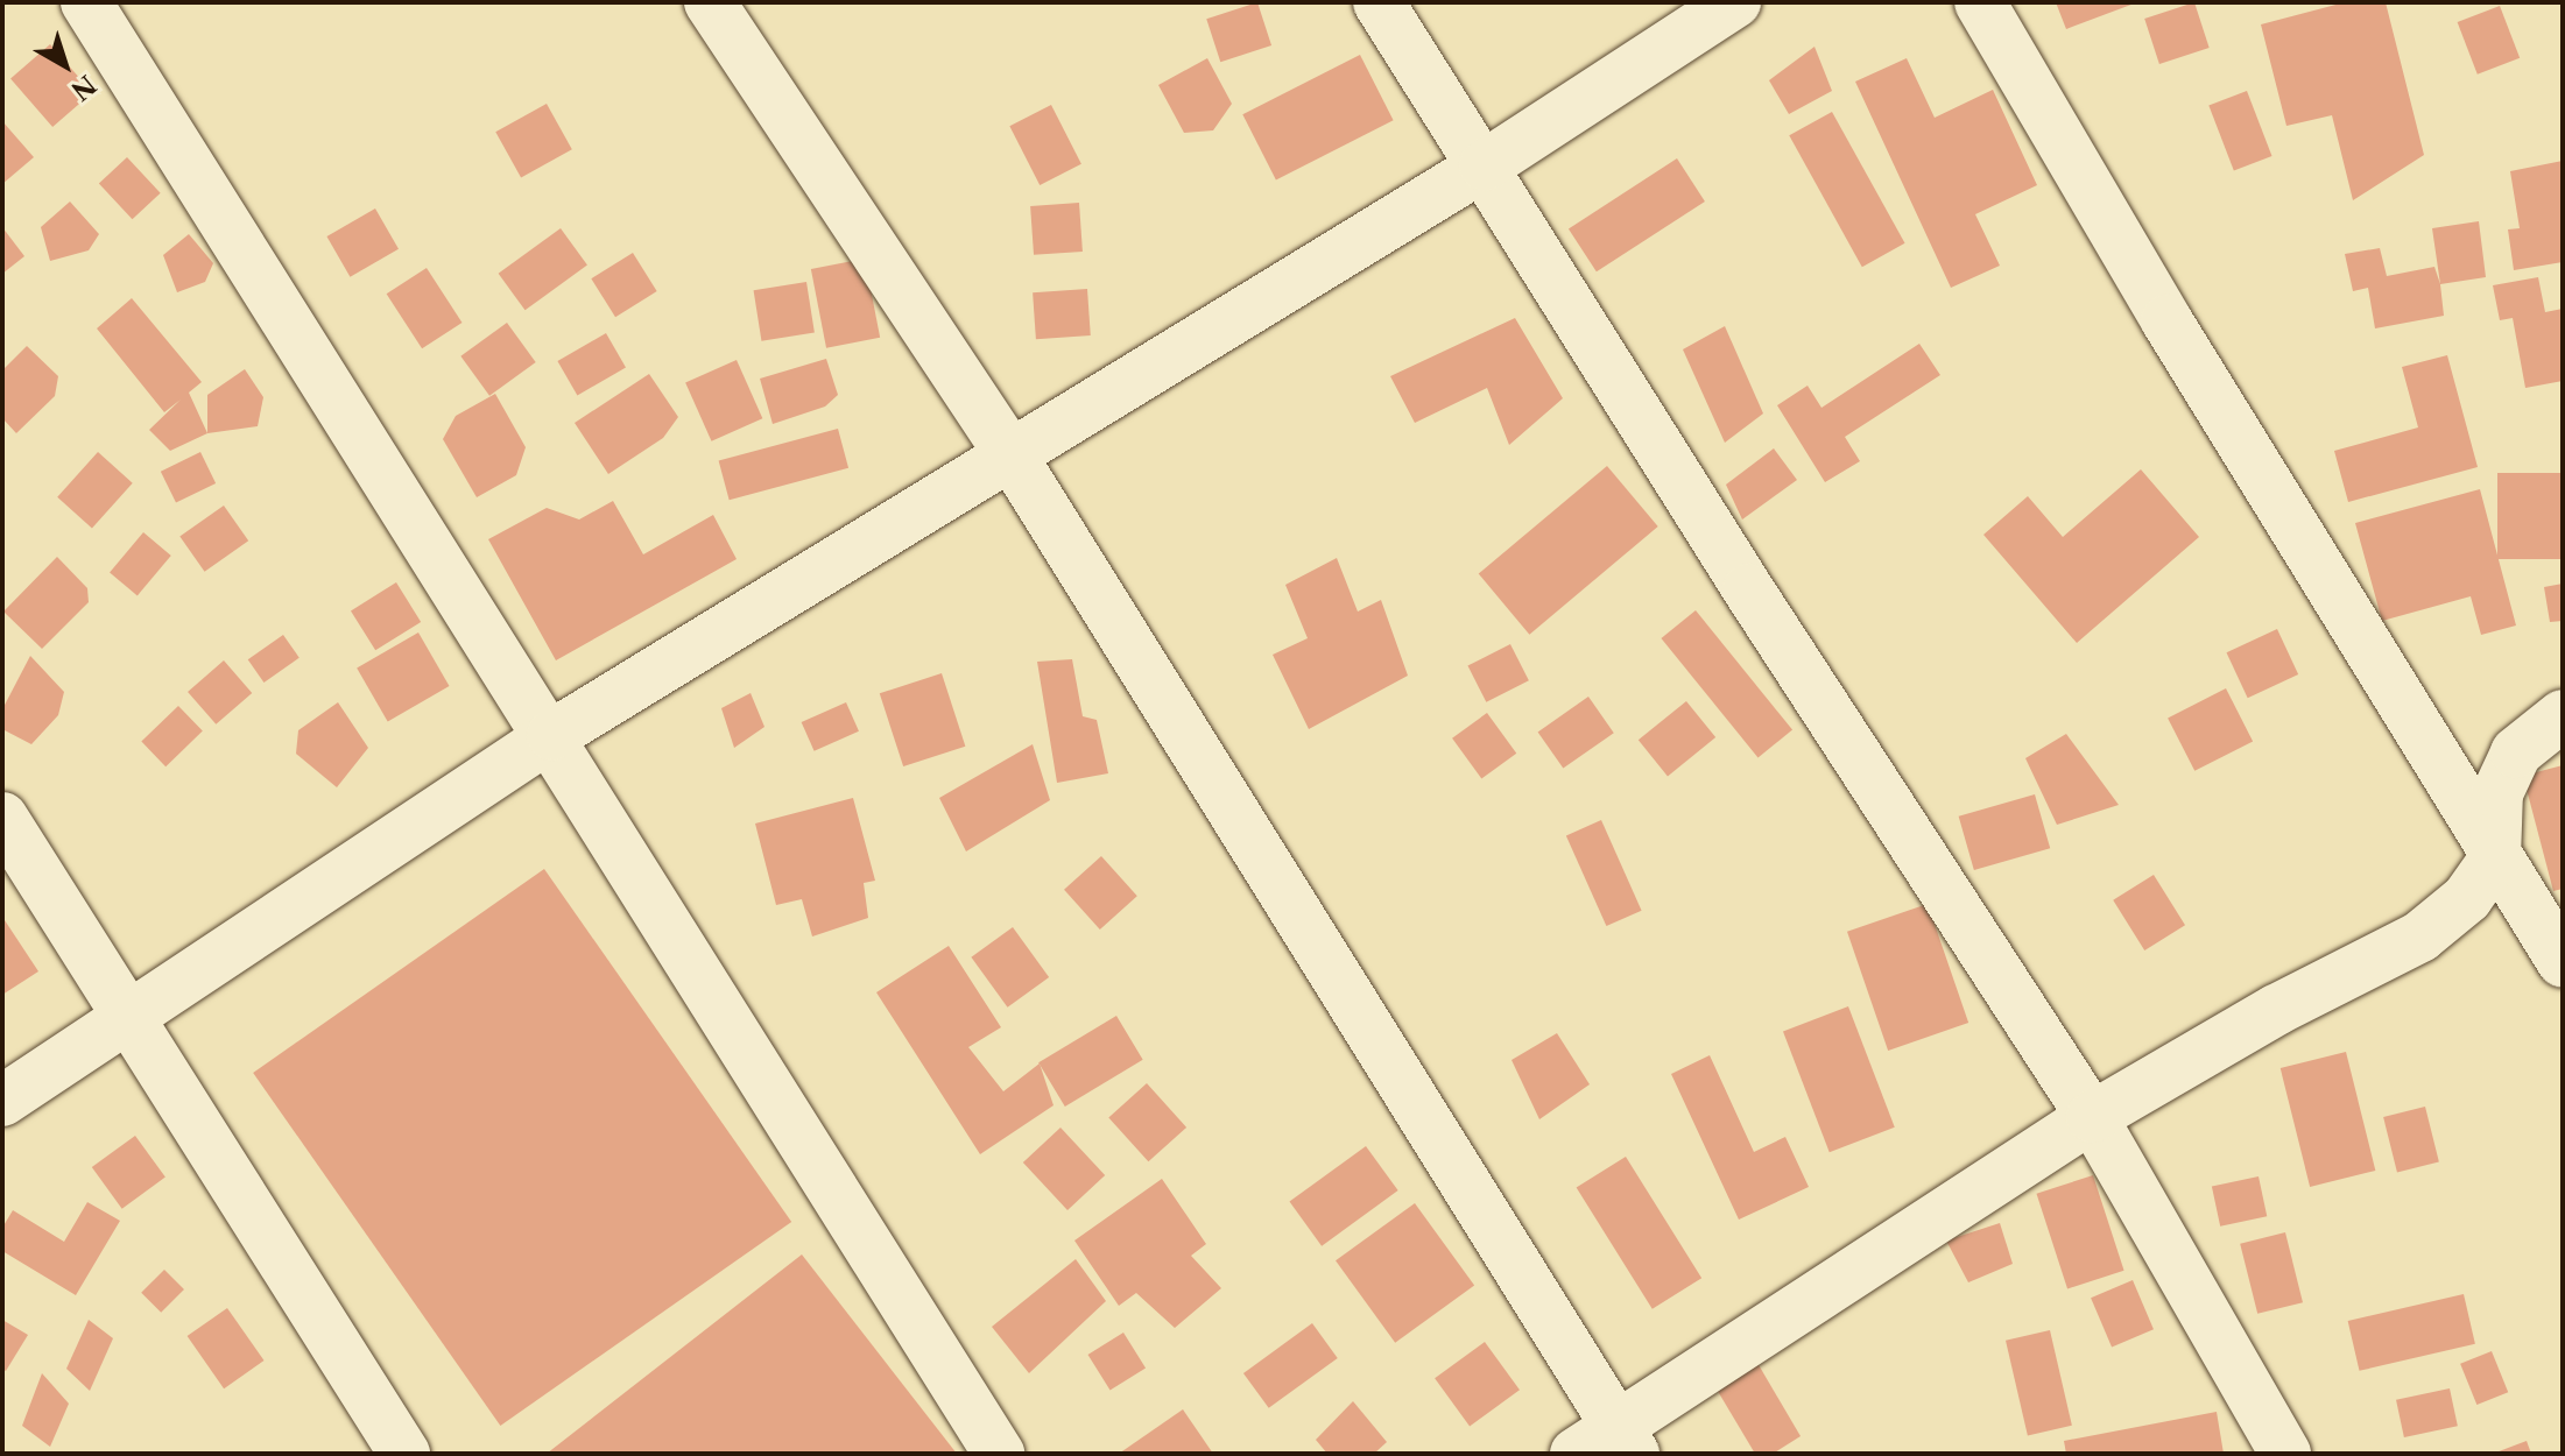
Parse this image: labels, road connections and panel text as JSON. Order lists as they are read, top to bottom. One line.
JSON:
{"north":"bottom right"}
